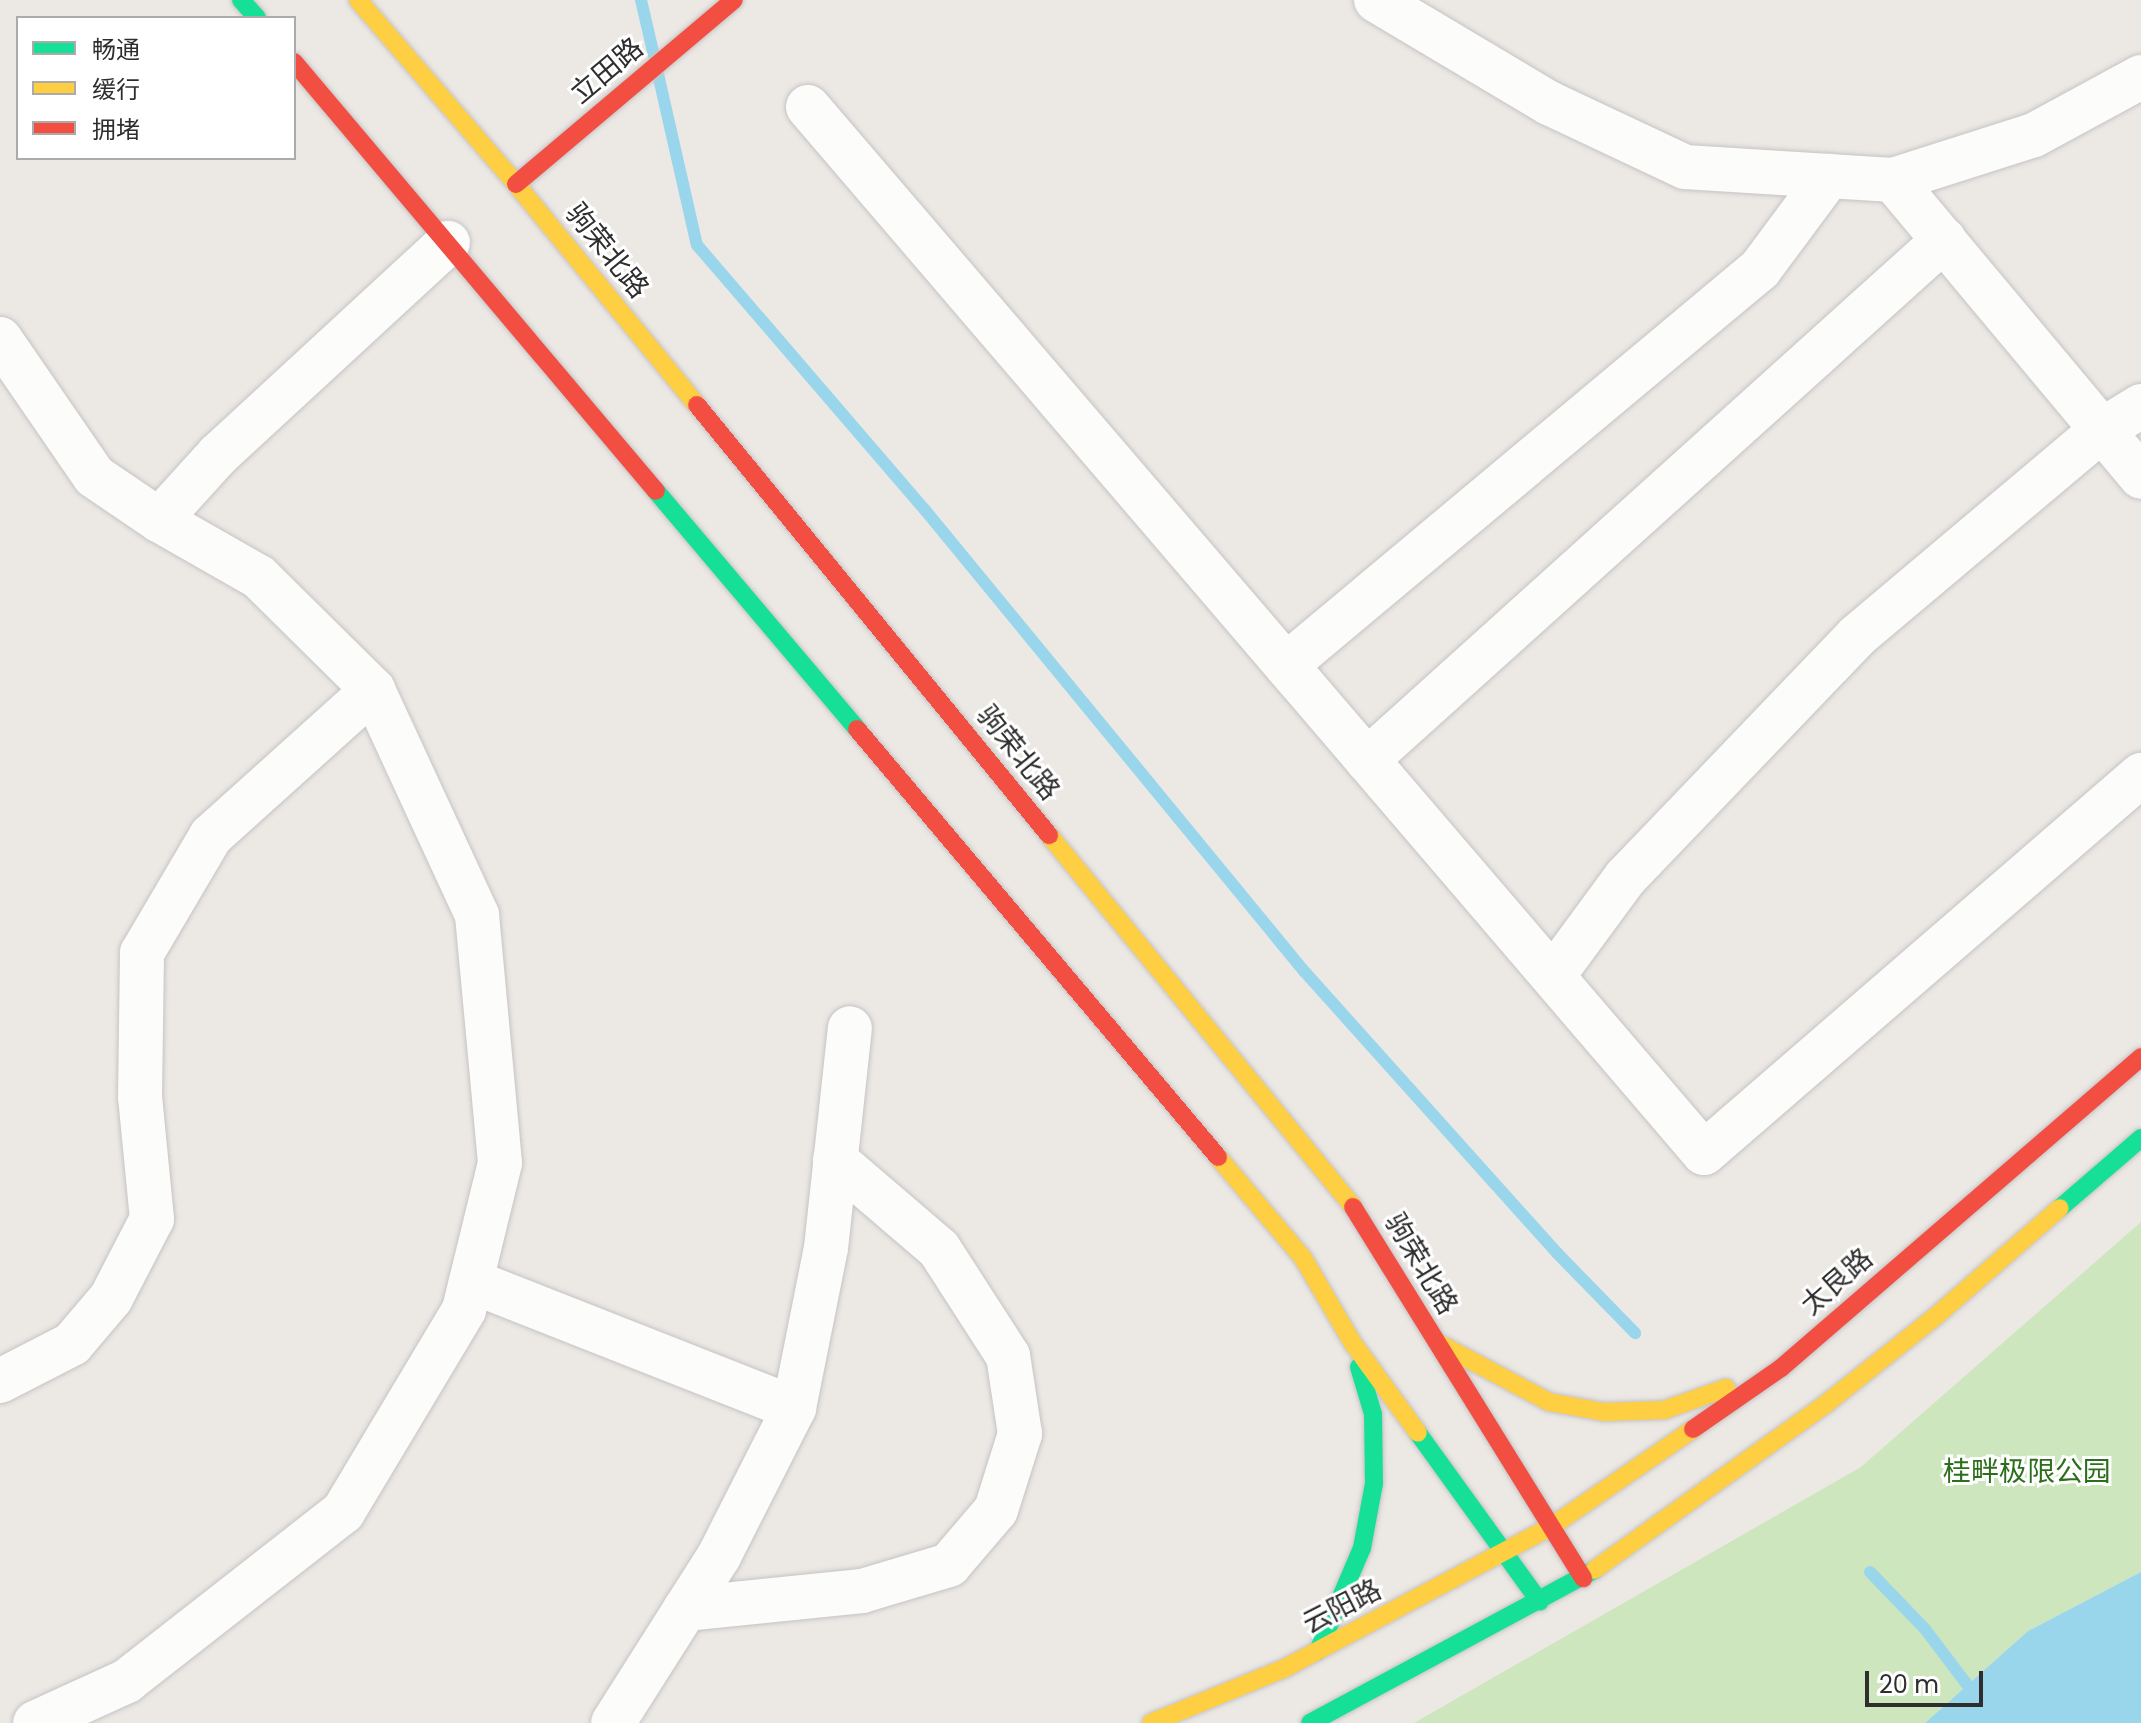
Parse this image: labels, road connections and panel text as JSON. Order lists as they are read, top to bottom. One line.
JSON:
{"streets":{"main road":["立田路","驹荣北路","太艮路","云阳路"]},"crossings":[["立田路","驹荣北路"],["驹荣北路","太艮路"],["驹荣北路","云阳路"],["太艮路","云阳路"]],"parks":["桂畔极限公园"],"legend":["畅通","缓行","拥堵"],"scale_bar":"20 m"}
